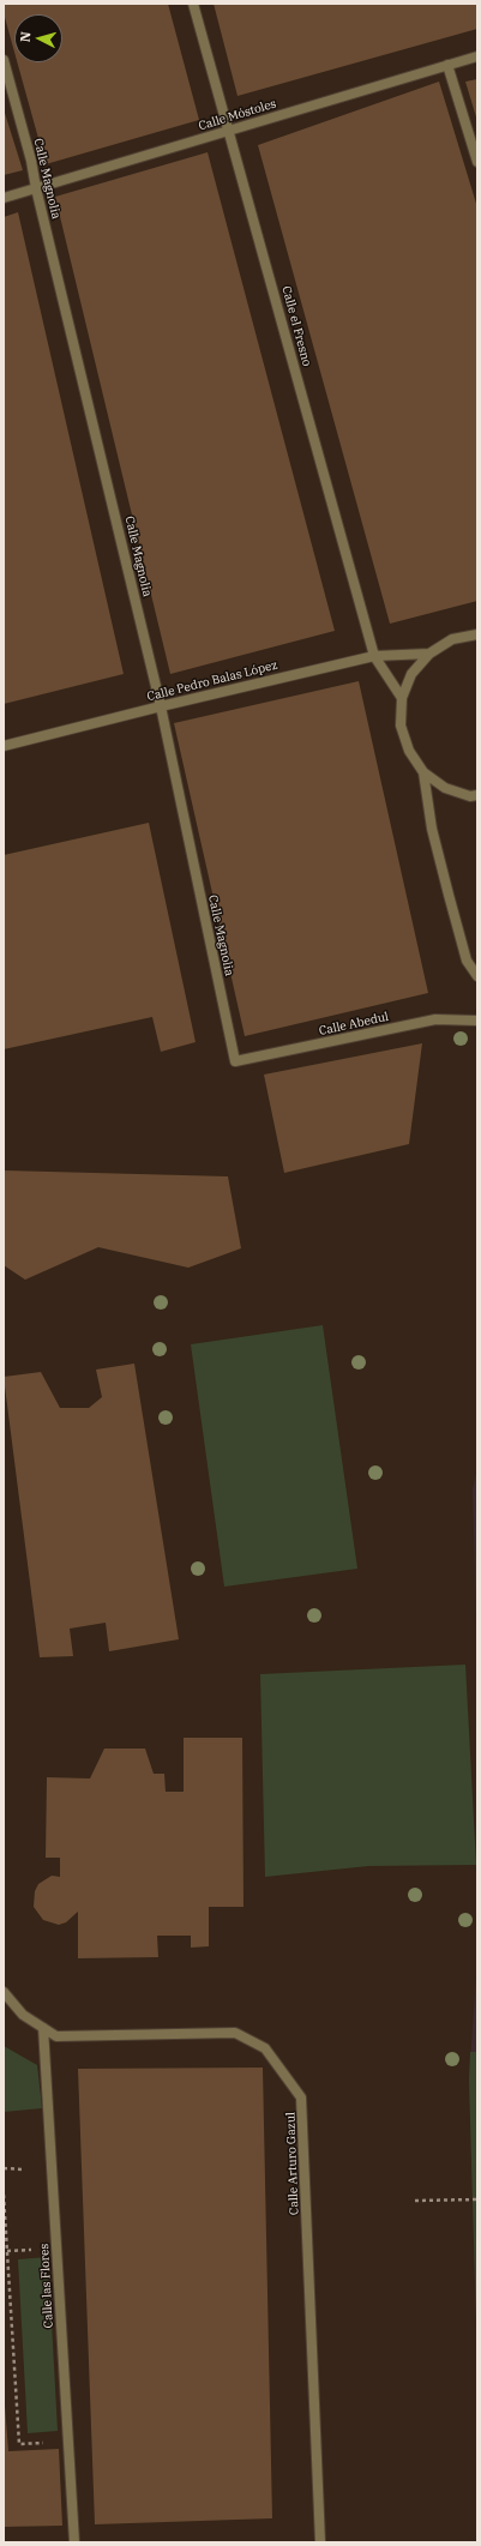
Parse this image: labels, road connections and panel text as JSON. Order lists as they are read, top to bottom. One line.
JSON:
{"streets":{"street":["Calle Móstoles","Calle Magnolia","Calle el Fresno","Calle Pedro Balas López","Calle Abedul","Calle Arturo Gazul","Calle las Flores"]},"crossings":[["Calle Móstoles","Calle Magnolia"],["Calle Móstoles","Calle el Fresno"],["Calle Magnolia","Calle Pedro Balas López"],["Calle Magnolia","Calle Abedul"],["Calle el Fresno","Calle Pedro Balas López"],["Calle Arturo Gazul","Calle las Flores"]],"north":"left"}
